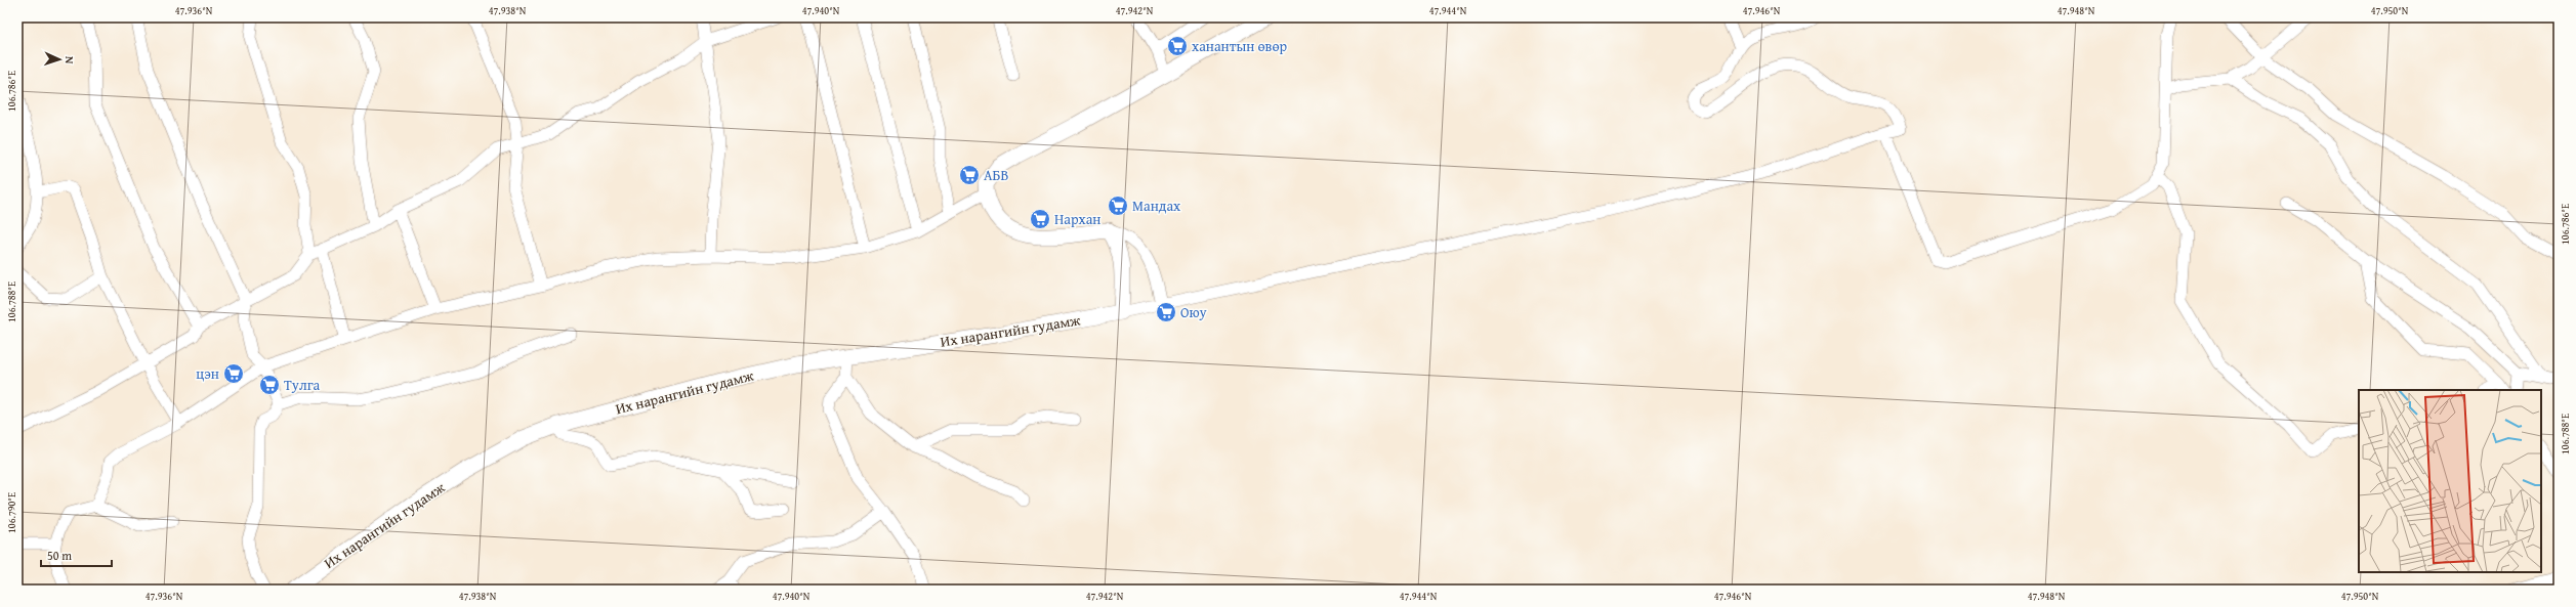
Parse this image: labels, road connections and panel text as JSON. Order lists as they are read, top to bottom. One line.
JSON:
{"streets":{"main road":["Их нарангийн гудамж"]},"places":{"supermarket":["ханантын өвөр","АБВ","Мандах","Нархан","Оюу","цэн","Тулга"]},"scale_bar":"50 m","north":"right","coordinates":["47.936°N","47.938°N","47.940°N","47.942°N","47.944°N","47.946°N","47.948°N","47.950°N","106.786°E","106.788°E","106.790°E"]}
